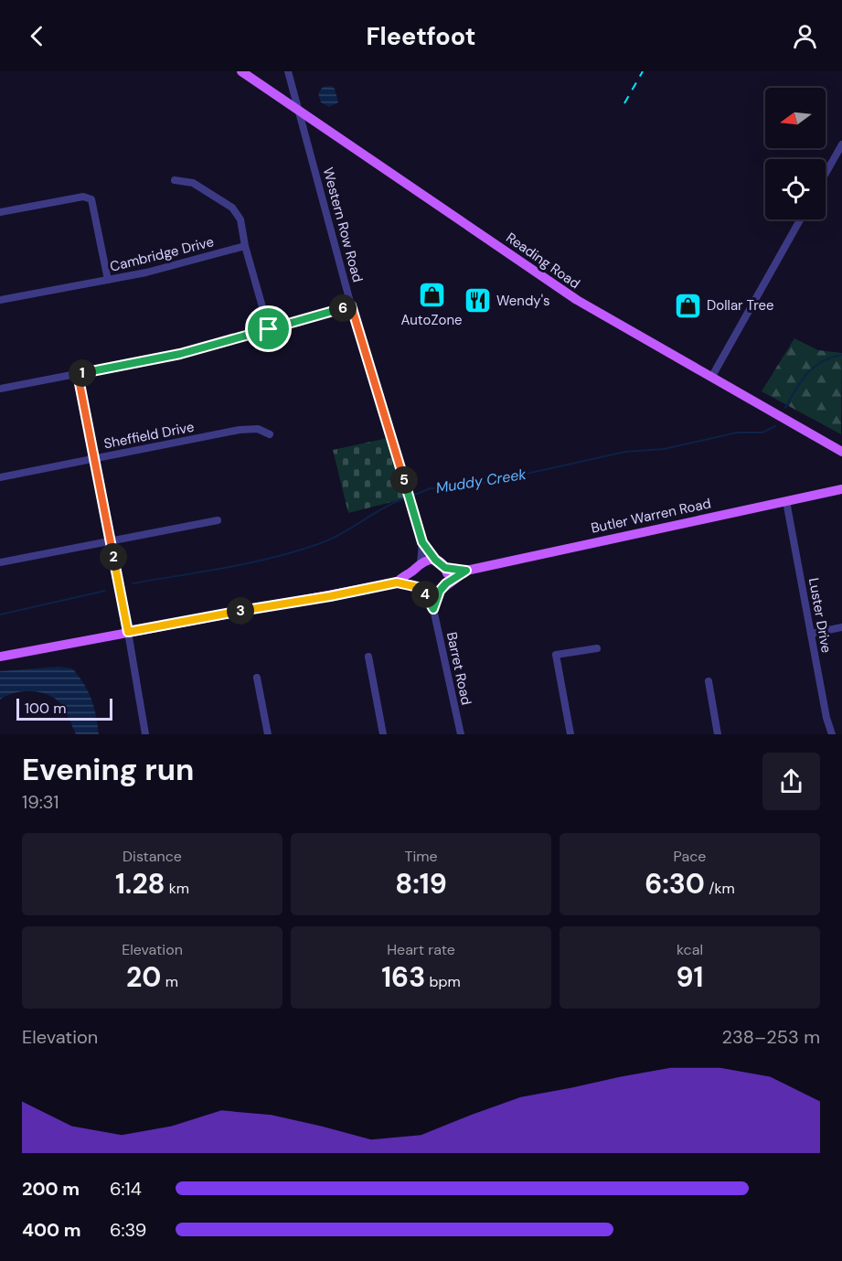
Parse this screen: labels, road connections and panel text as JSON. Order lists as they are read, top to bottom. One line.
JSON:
{"streets":{"main road":["Reading Road","Butler Warren Road"],"street":["Western Row Road","Cambridge Drive","Sheffield Drive","Luster Drive","Barret Road"]},"crossings":[["Western Row Road","Reading Road"],["Western Row Road","Butler Warren Road"],["Western Row Road","Barret Road"],["Butler Warren Road","Luster Drive"],["Butler Warren Road","Barret Road"]],"water":["Muddy Creek"],"places":{"shop":["AutoZone","Dollar Tree"],"restaurant":["Wendy's"]},"scale_bar":"100 m","north":"left","page":{"header":"Fleetfoot","pins":["6","1","5","2","4","3"],"scale":"100 m","heading":["Evening run","19:31"],"stats":[["Distance","1.28 km"],["Time","8:19"],["Pace","6:30 /km"],["Elevation","20 m"],["Heart rate","163 bpm"],["kcal","91"]],"chart":["Elevation","238–253 m"],"list":[{"name":"200 m","note":"6:14"},{"name":"400 m","note":"6:39"}]}}
